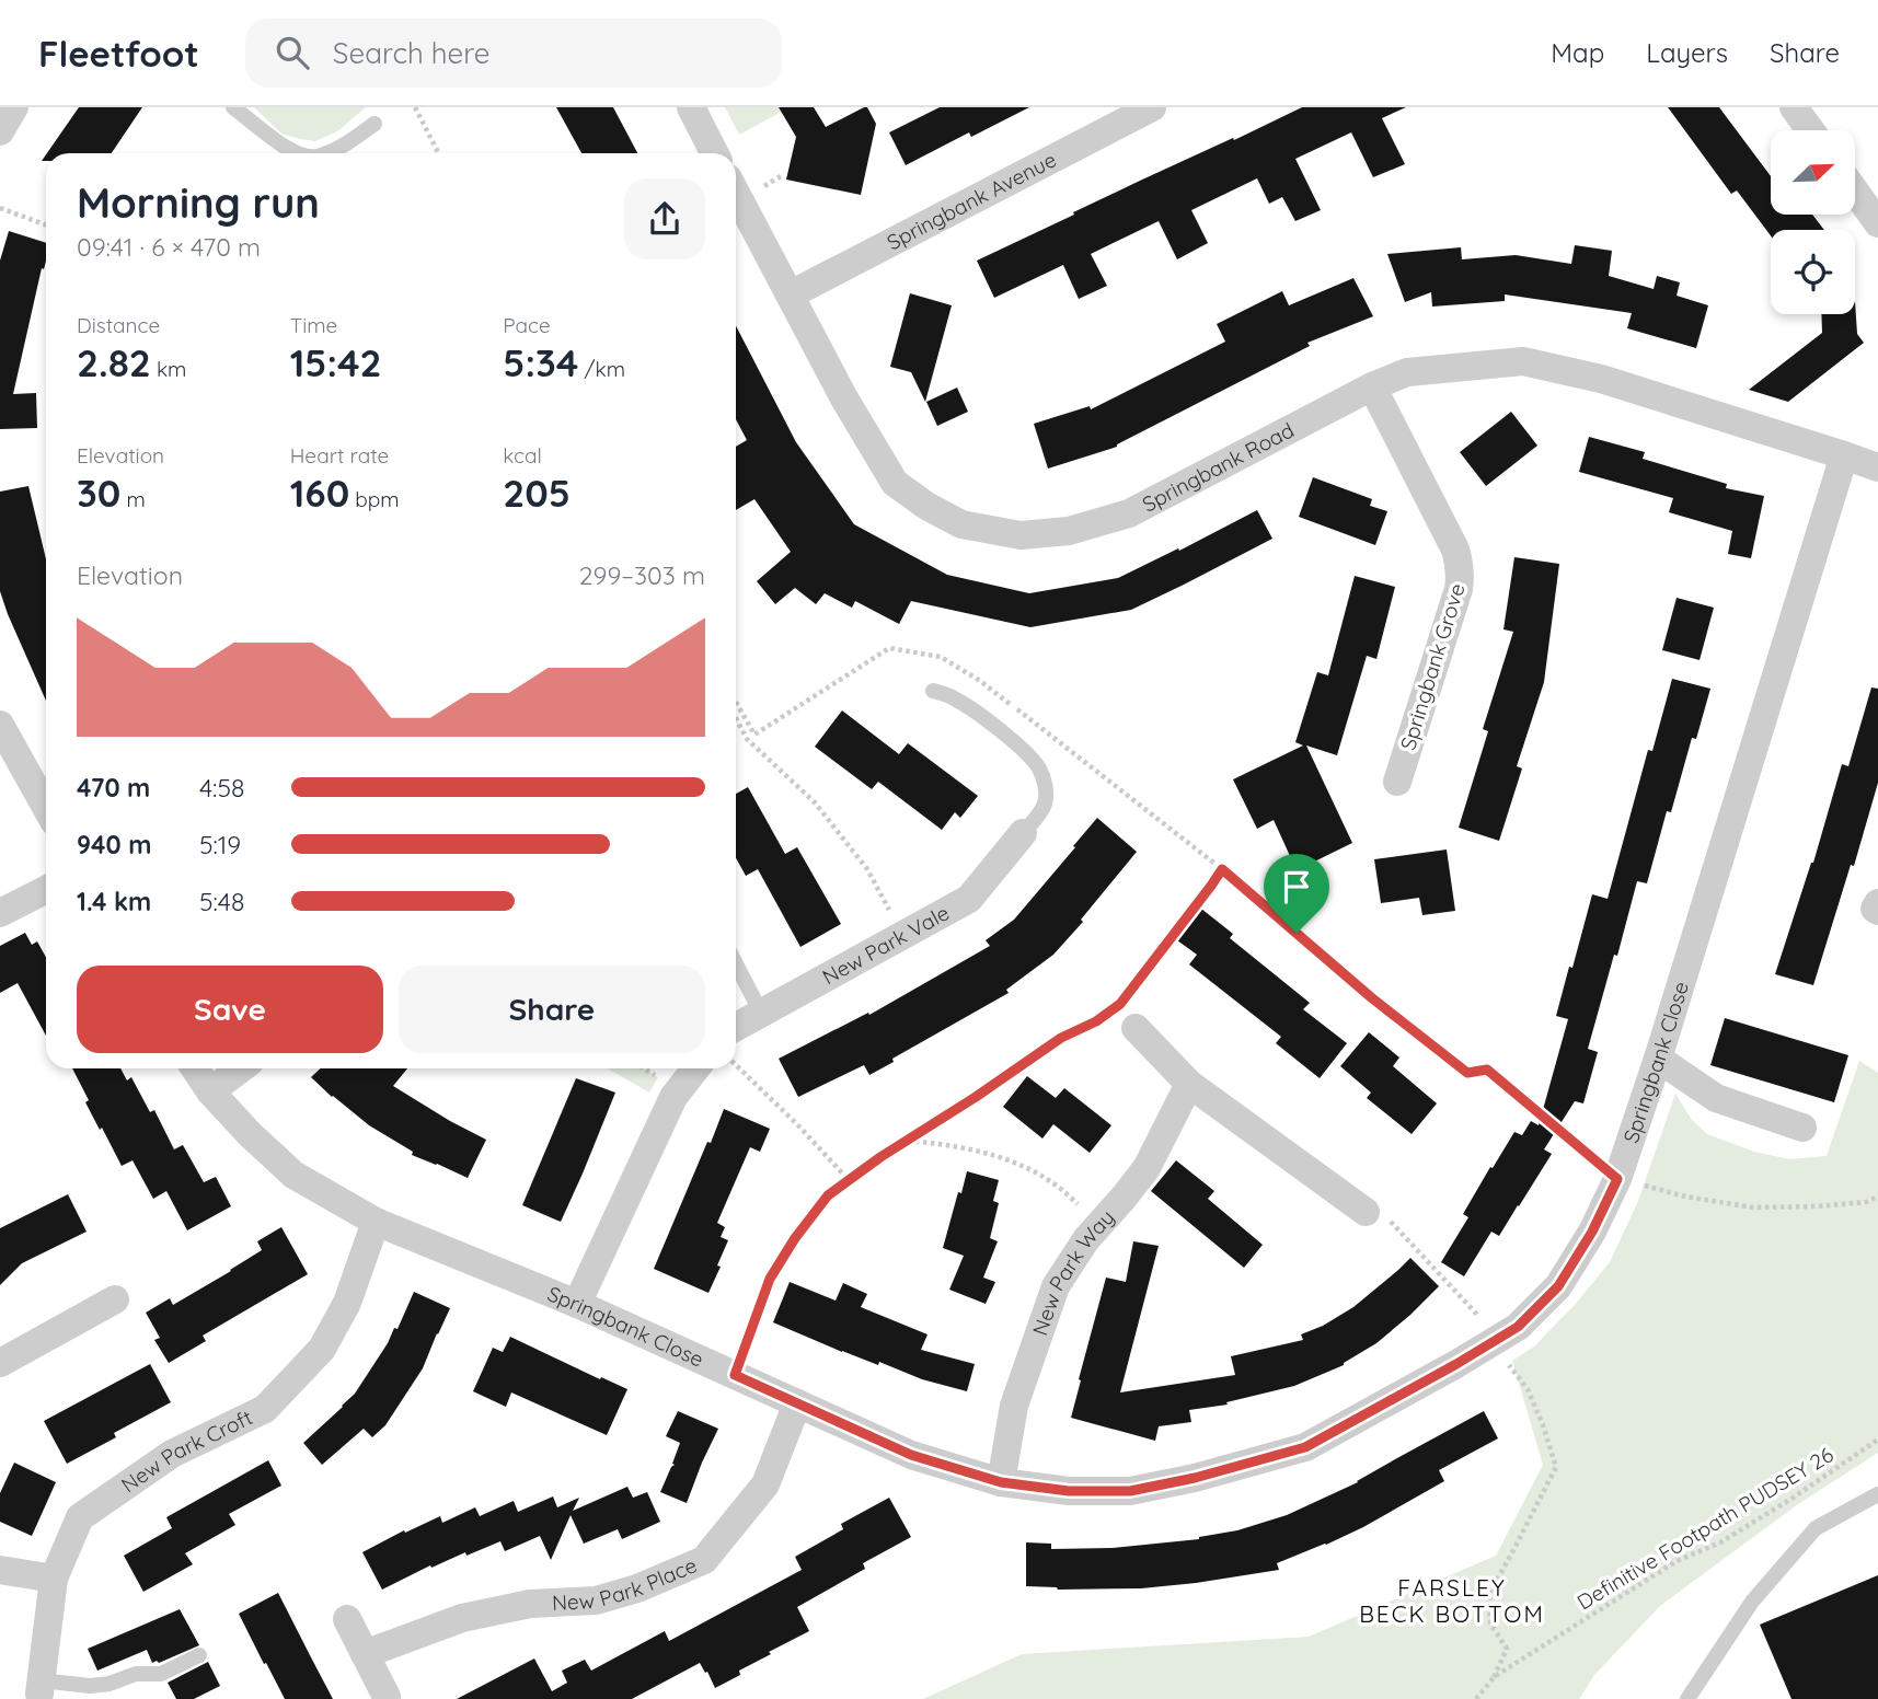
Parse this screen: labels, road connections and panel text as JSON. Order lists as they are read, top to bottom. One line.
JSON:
{"streets":{"street":["Springbank Avenue","Springbank Road","Springbank Grove","New Park Vale","Springbank Close","New Park Way","New Park Croft","New Park Place"],"path":["Definitive Footpath PUDSEY 26"]},"crossings":[["Springbank Avenue","Springbank Road"],["Springbank Road","Springbank Grove"],["Springbank Road","Springbank Close"],["Springbank Close","New Park Way"],["Springbank Close","New Park Croft"],["Springbank Close","New Park Place"]],"districts":["FARSLEY BECK BOTTOM"],"north":"top right","page":{"header":"Fleetfoot","search":"Search here","nav":["Map","Layers","Share"],"heading":["Morning run","09:41 · 6 × 470 m"],"stats":[["Distance","2.82 km"],["Time","15:42"],["Pace","5:34 /km"],["Elevation","30 m"],["Heart rate","160 bpm"],["kcal","205"]],"chart":["Elevation","299–303 m"],"list":[{"name":"470 m","note":"4:58"},{"name":"940 m","note":"5:19"},{"name":"1.4 km","note":"5:48"}],"buttons":["Save","Share"]}}
